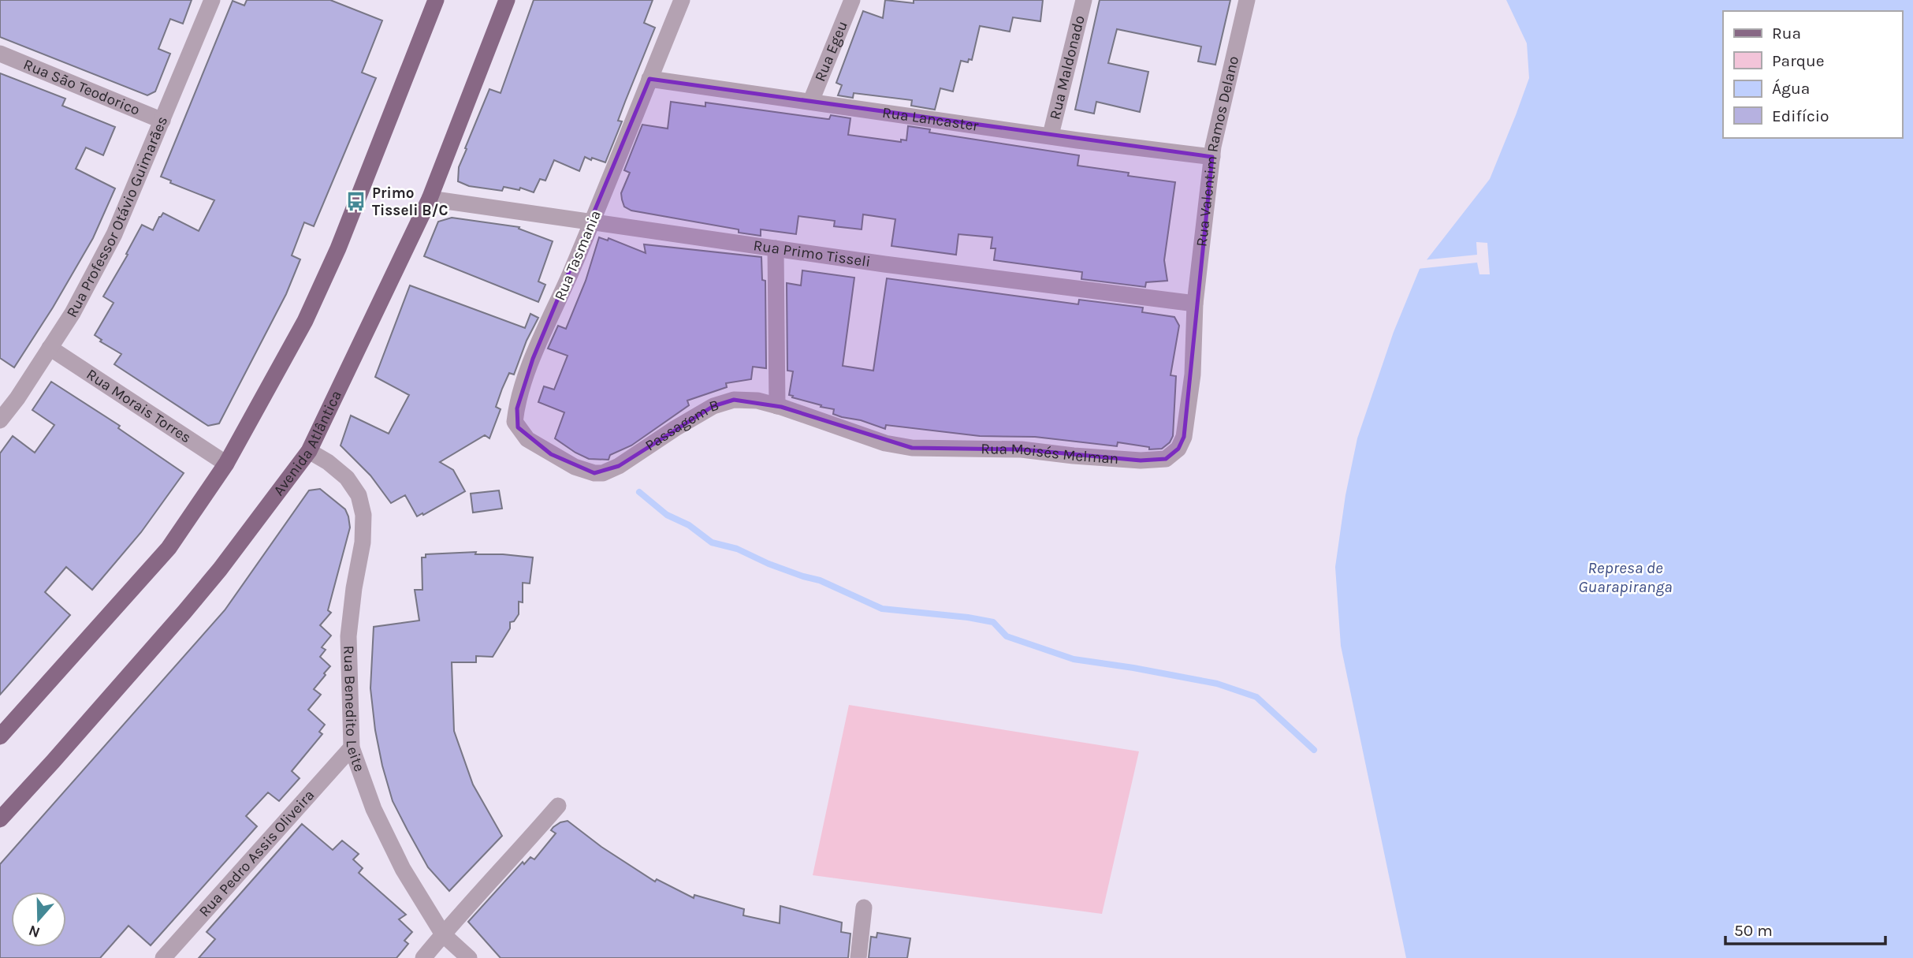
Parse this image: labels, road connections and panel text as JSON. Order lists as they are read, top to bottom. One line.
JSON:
{"streets":{"main road":["Avenida Atlântica"],"street":["Rua Egeu","Rua Maldonado","Rua São Teodorico","Rua Lancaster","Rua Valentim Ramos Delano","Rua Professor Otávio Guimarães","Rua Primo Tisseli","Rua Tasmania","Rua Morais Torres","Passagem B","Rua Moisés Melman","Rua Benedito Leite","Rua Pedro Assis Oliveira"]},"crossings":[["Rua Egeu","Rua Lancaster"],["Rua Maldonado","Rua Lancaster"],["Rua São Teodorico","Rua Professor Otávio Guimarães"],["Rua Lancaster","Rua Valentim Ramos Delano"],["Rua Lancaster","Rua Tasmania"],["Rua Valentim Ramos Delano","Rua Primo Tisseli"],["Rua Valentim Ramos Delano","Rua Moisés Melman"],["Rua Professor Otávio Guimarães","Rua Morais Torres"],["Rua Primo Tisseli","Rua Tasmania"],["Rua Primo Tisseli","Avenida Atlântica"],["Rua Primo Tisseli","Rua Moisés Melman"],["Rua Tasmania","Passagem B"],["Passagem B","Rua Moisés Melman"],["Avenida Atlântica","Rua Benedito Leite"],["Rua Benedito Leite","Rua Pedro Assis Oliveira"]],"water":["Represa de Guarapiranga"],"places":{"bus stop":["Primo Tisseli B/C"]},"legend":["Rua","Parque","Água","Edifício"],"scale_bar":"50 m","north":"bottom"}
